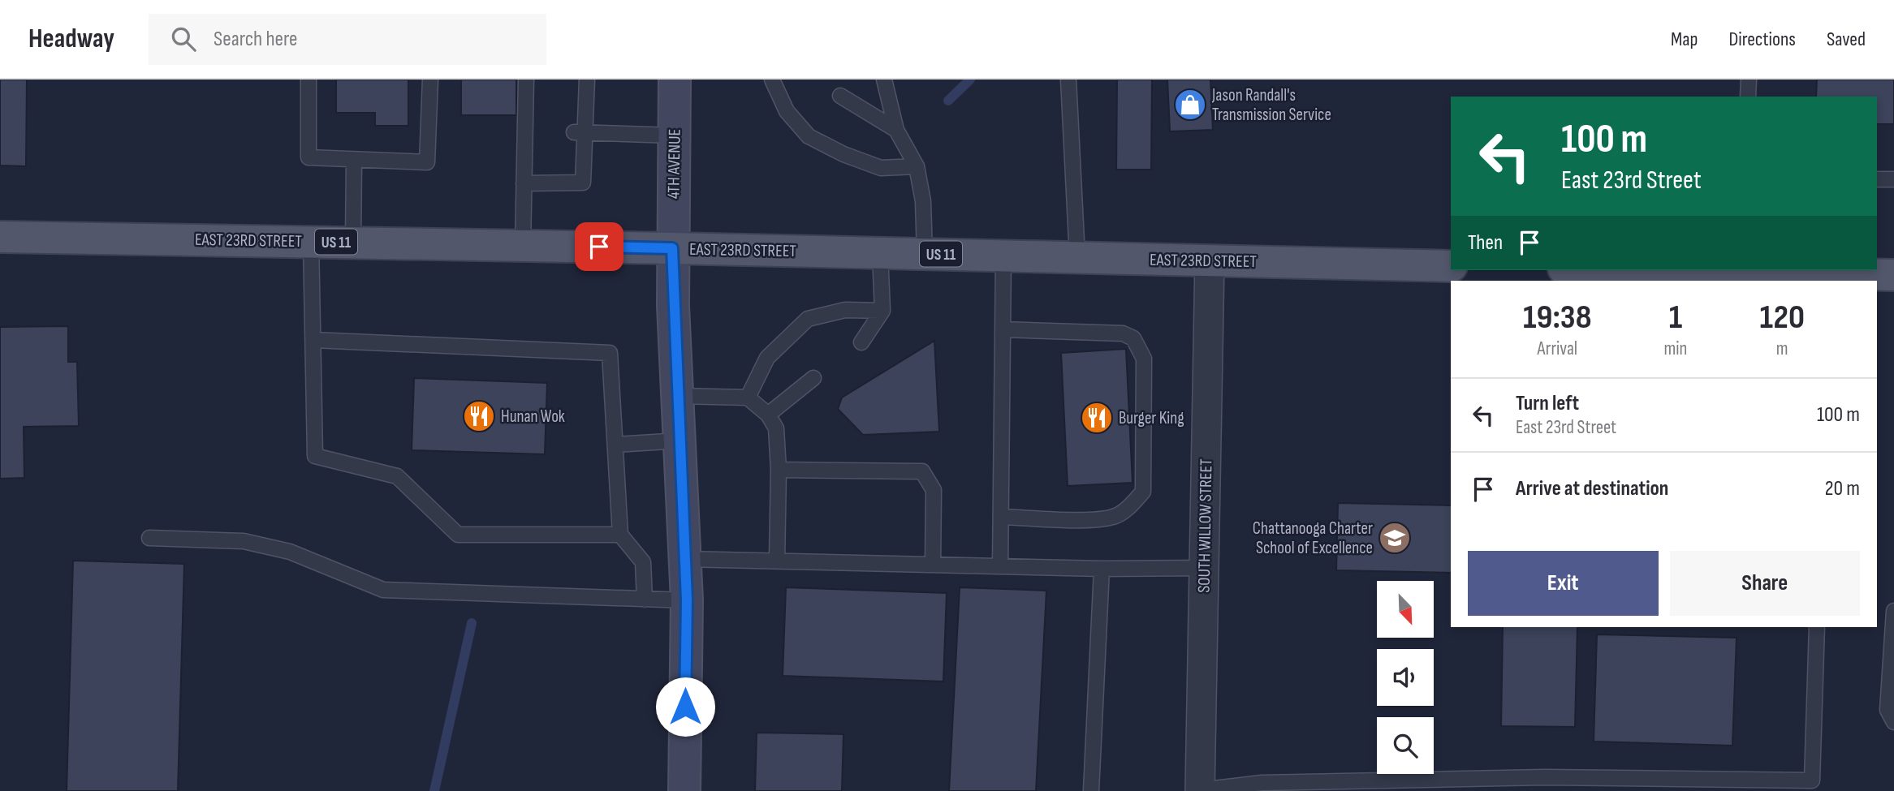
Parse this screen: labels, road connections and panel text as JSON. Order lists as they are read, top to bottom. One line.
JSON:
{"streets":{"main road":["4TH AVENUE","EAST 23RD STREET","US 11"],"street":["SOUTH WILLOW STREET"]},"crossings":[["4TH AVENUE","EAST 23RD STREET"],["EAST 23RD STREET","SOUTH WILLOW STREET"]],"places":{"shop":["Jason Randall's Transmission Service"],"restaurant":["Hunan Wok","Burger King"],"school or university":["Chattanooga Charter School of Excellence"]},"north":"bottom right","page":{"header":"Headway","search":"Search here","nav":["Map","Directions","Saved"],"turn":["100 m","East 23rd Street"],"then":"Then","eta":["19:38","Arrival","1","min","120","m"],"list":[{"name":"Turn left","note":"East 23rd Street","value":"100 m"},{"name":"Arrive at destination","value":"20 m"}],"buttons":["Exit","Share"]}}
